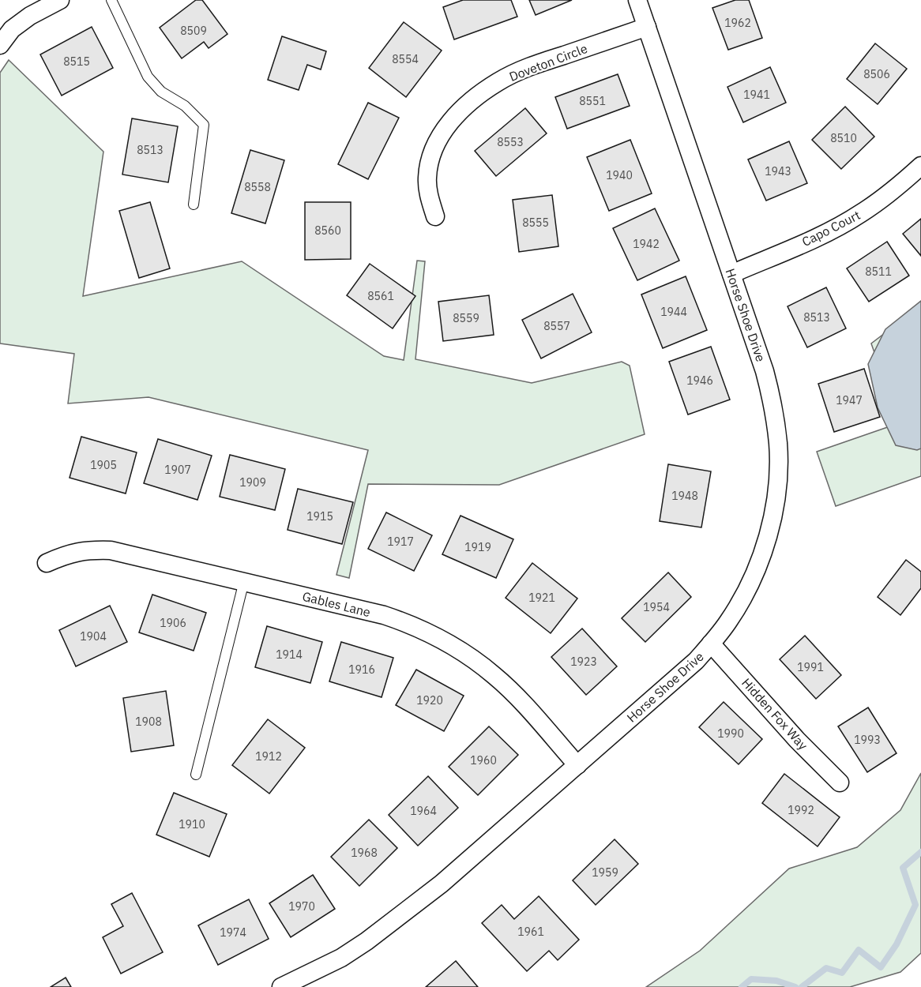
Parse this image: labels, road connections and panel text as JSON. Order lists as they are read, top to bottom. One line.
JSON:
{"streets":{"street":["Doveton Circle","Capo Court","Horse Shoe Drive","Gables Lane","Hidden Fox Way"]},"crossings":[["Doveton Circle","Horse Shoe Drive"],["Capo Court","Horse Shoe Drive"],["Horse Shoe Drive","Gables Lane"],["Horse Shoe Drive","Hidden Fox Way"]],"house_numbers":["1962","8509","8554","8515","8506","1941","8551","8510","8553","8513","1943","1940","8558","8555","8560","1942","8511","8561","1944","8513","8559","8557","1946","1947","1905","1907","1909","1948","1915","1917","1919","1921","1954","1906","1904","1914","1923","1991","1916","1920","1908","1990","1993","1912","1960","1992","1964","1910","1968","1959","1970","1961","1974"]}
